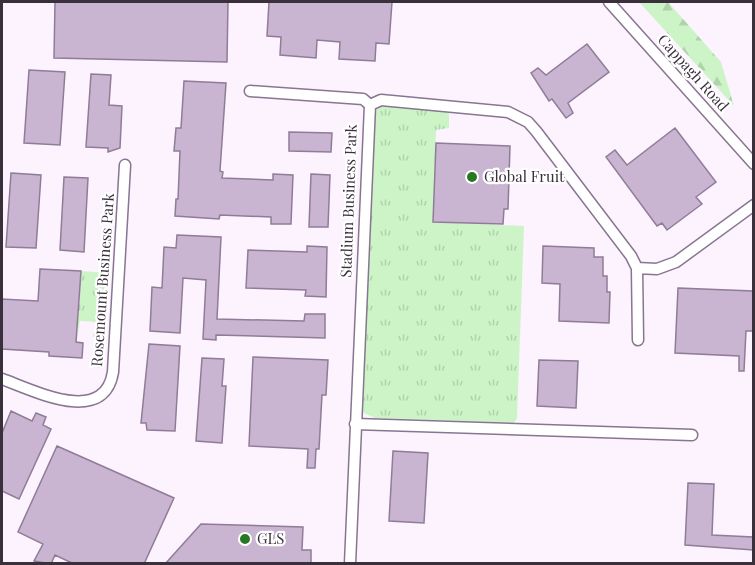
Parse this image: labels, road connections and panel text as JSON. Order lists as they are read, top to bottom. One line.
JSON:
{"streets":{"street":["Cappagh Road","Stadium Business Park","Rosemount Business Park"]},"places":["Global Fruit","GLS"]}
